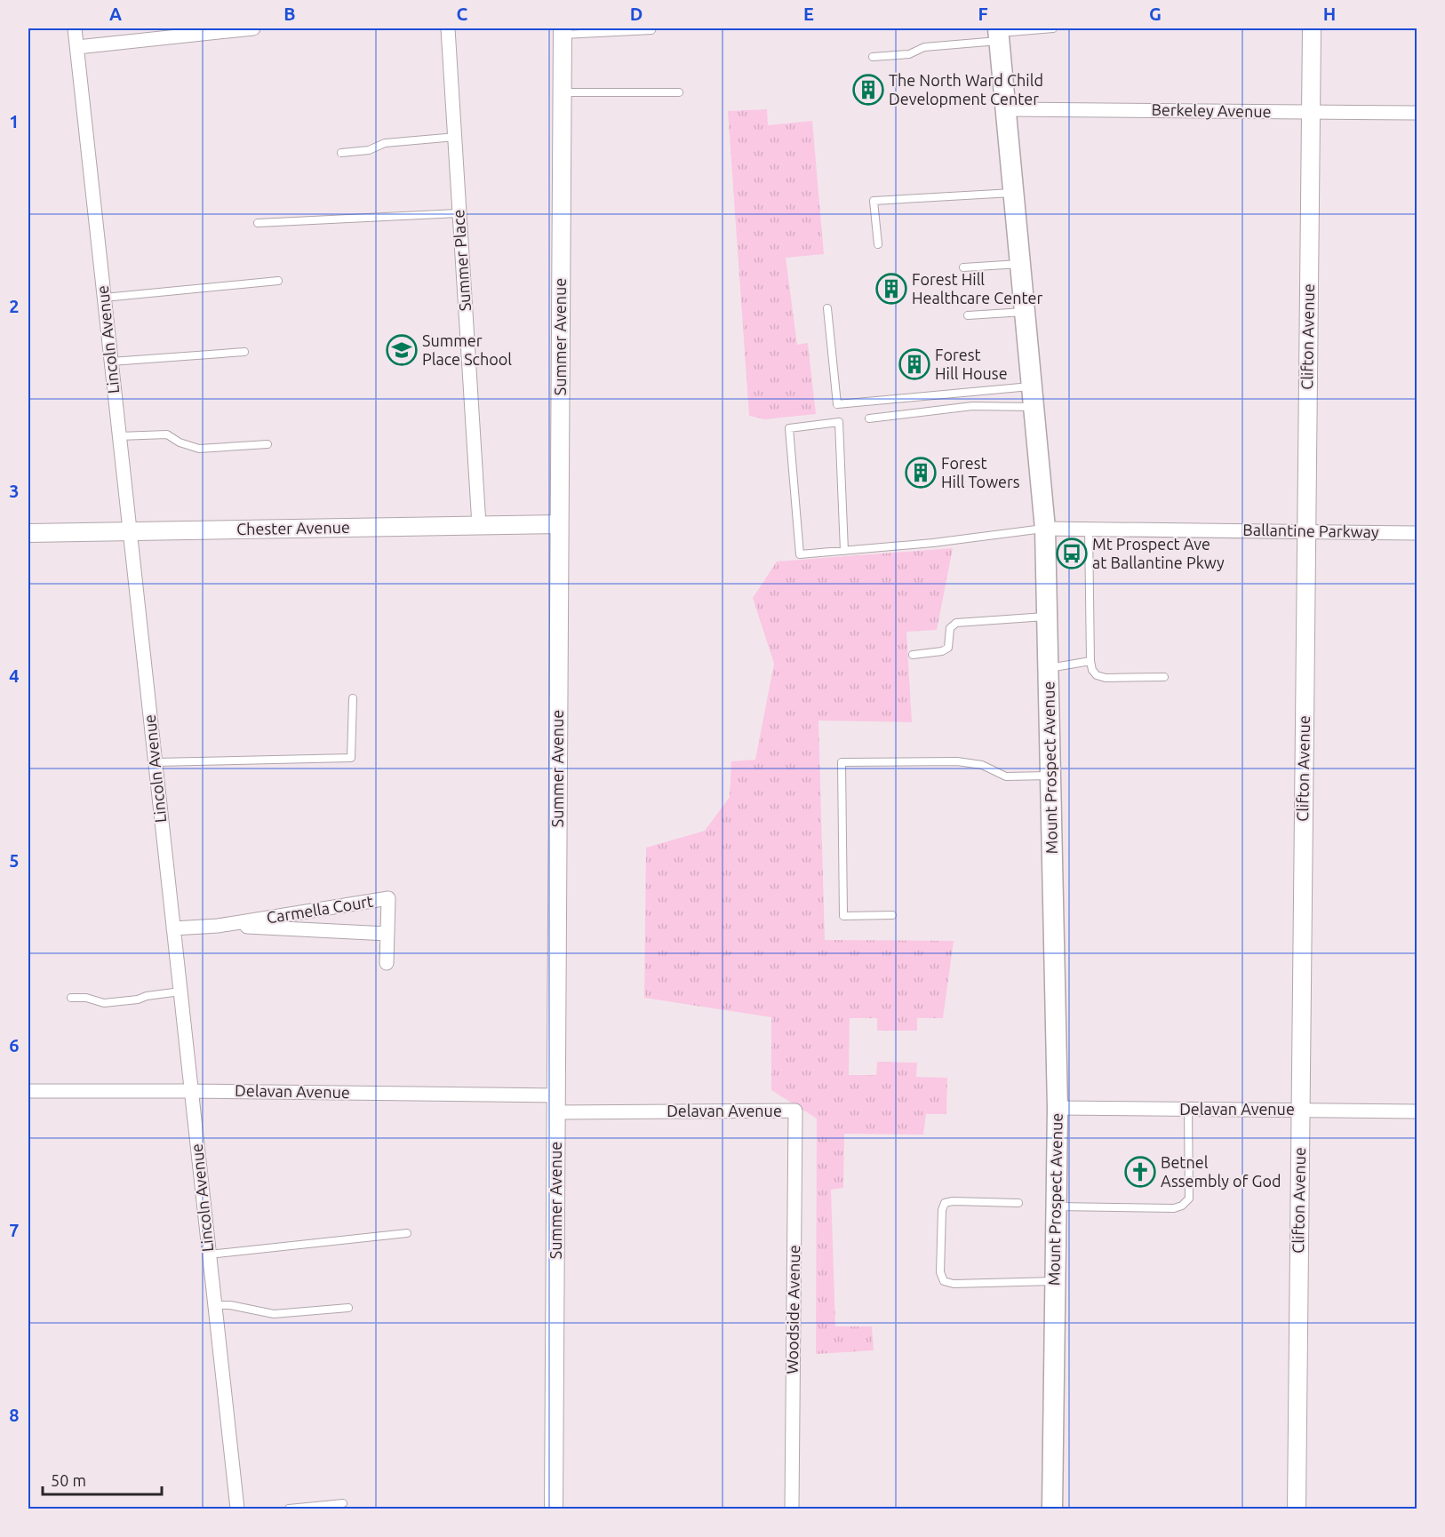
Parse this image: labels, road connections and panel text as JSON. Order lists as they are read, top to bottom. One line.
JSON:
{"streets":{"main road":["Mount Prospect Avenue"],"street":["Berkeley Avenue","Summer Place","Summer Avenue","Clifton Avenue","Lincoln Avenue","Chester Avenue","Ballantine Parkway","Carmella Court","Delavan Avenue","Woodside Avenue"]},"crossings":[["Berkeley Avenue","Clifton Avenue"],["Berkeley Avenue","Mount Prospect Avenue"],["Summer Place","Chester Avenue"],["Summer Avenue","Chester Avenue"],["Summer Avenue","Delavan Avenue"],["Clifton Avenue","Ballantine Parkway"],["Clifton Avenue","Delavan Avenue"],["Lincoln Avenue","Chester Avenue"],["Lincoln Avenue","Carmella Court"],["Lincoln Avenue","Delavan Avenue"],["Ballantine Parkway","Mount Prospect Avenue"],["Mount Prospect Avenue","Delavan Avenue"],["Delavan Avenue","Woodside Avenue"]],"places":{"building":["The North Ward Child Development Center","Forest Hill Healthcare Center","Forest Hill House","Forest Hill Towers"],"school or university":["Summer Place School"],"bus stop":["Mt Prospect Ave at Ballantine Pkwy"],"church":["Betnel Assembly of God"]},"scale_bar":"50 m","grid":{"columns":["A","B","C","D","E","F","G","H"],"rows":["1","2","3","4","5","6","7","8"]}}
